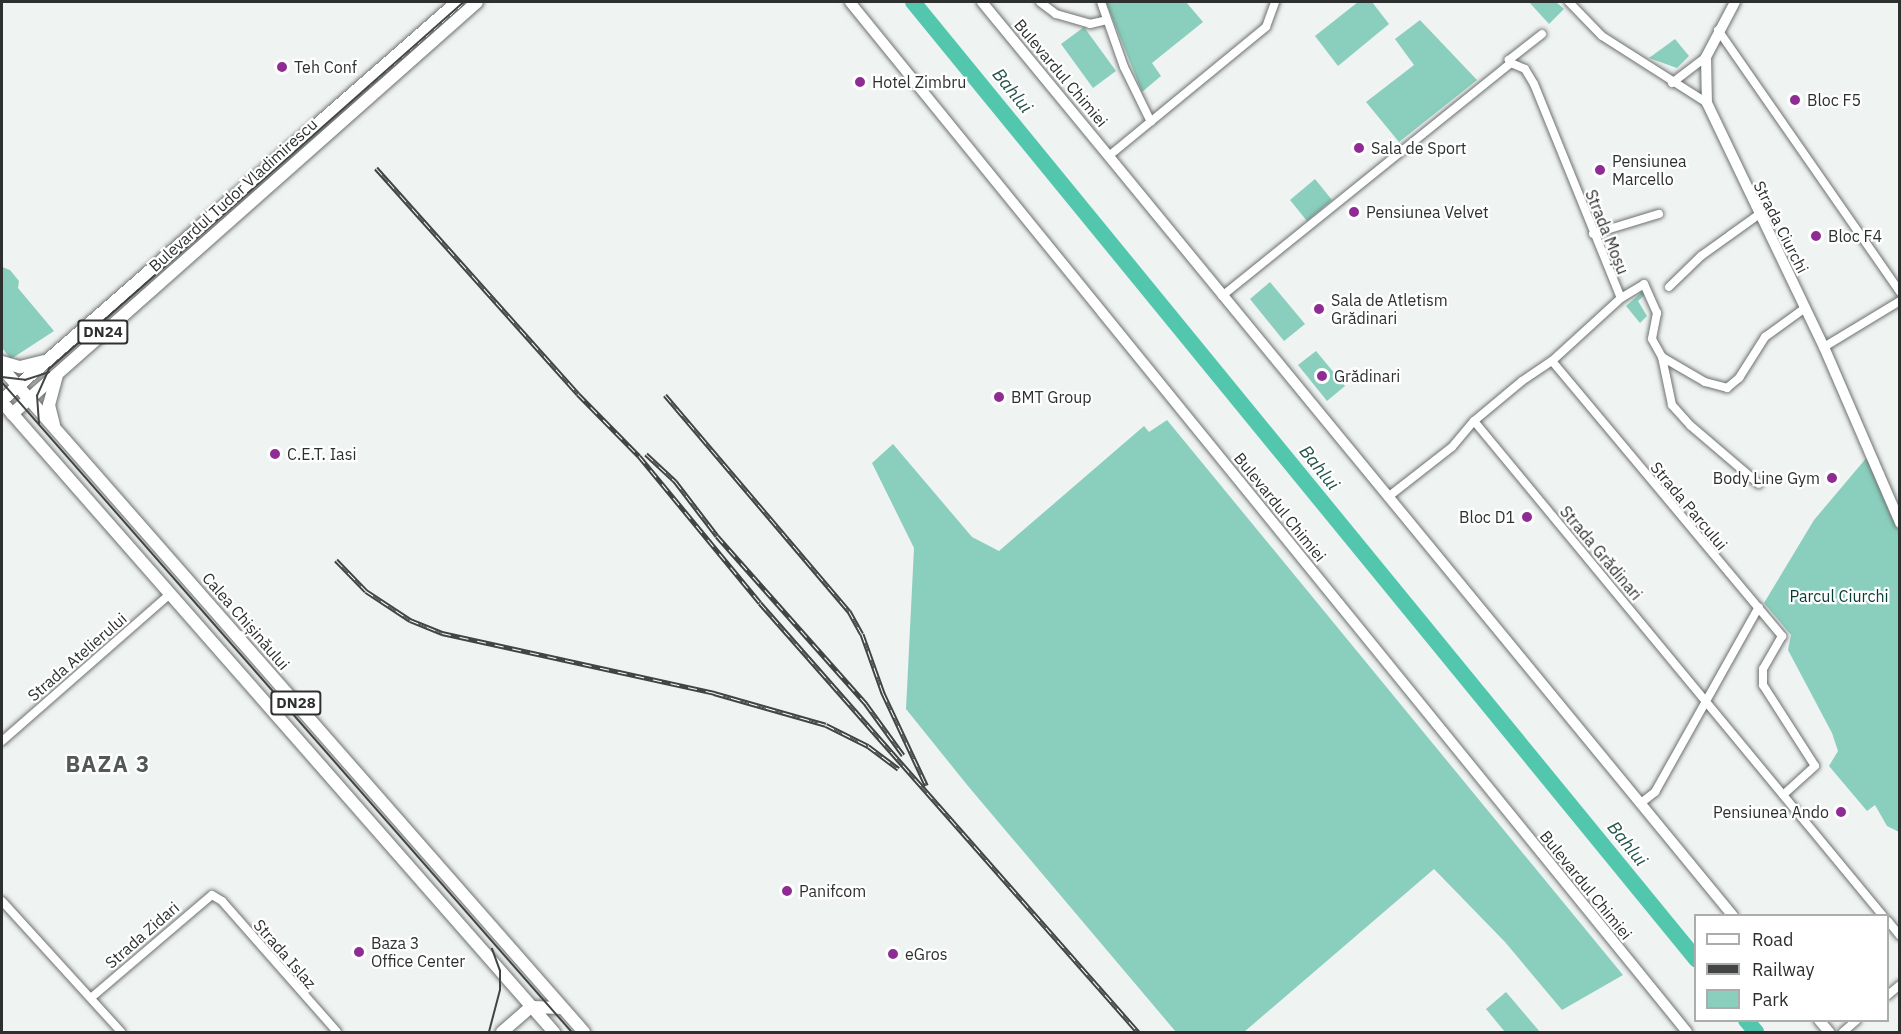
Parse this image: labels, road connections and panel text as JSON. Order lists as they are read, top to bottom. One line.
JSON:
{"streets":{"main road":["Bulevardul Chimiei","Bulevardul Tudor Vladimirescu","Strada Ciurchi","DN24","Calea Chișinăului","DN28"],"street":["Strada Moșu","Strada Parcului","Strada Grădinari","Strada Atelierului","Strada Zidari","Strada Islaz"]},"crossings":[["Bulevardul Tudor Vladimirescu","Calea Chișinăului"],["Bulevardul Tudor Vladimirescu","DN28"],["Strada Parcului","Strada Grădinari"],["Strada Atelierului","DN28"],["Strada Zidari","Strada Islaz"]],"districts":["BAZA 3"],"water":["Bahlui"],"parks":["Parcul Ciurchi"],"places":["Teh Conf","Hotel Zimbru","Bloc F5","Sala de Sport","Pensiunea Marcello","Pensiunea Velvet","Bloc F4","Sala de Atletism Grădinari","Grădinari","BMT Group","C.E.T. Iasi","Body Line Gym","Bloc D1","Pensiunea Ando","Panifcom","Baza 3 Office Center","eGros"],"legend":["Road","Railway","Park"]}
